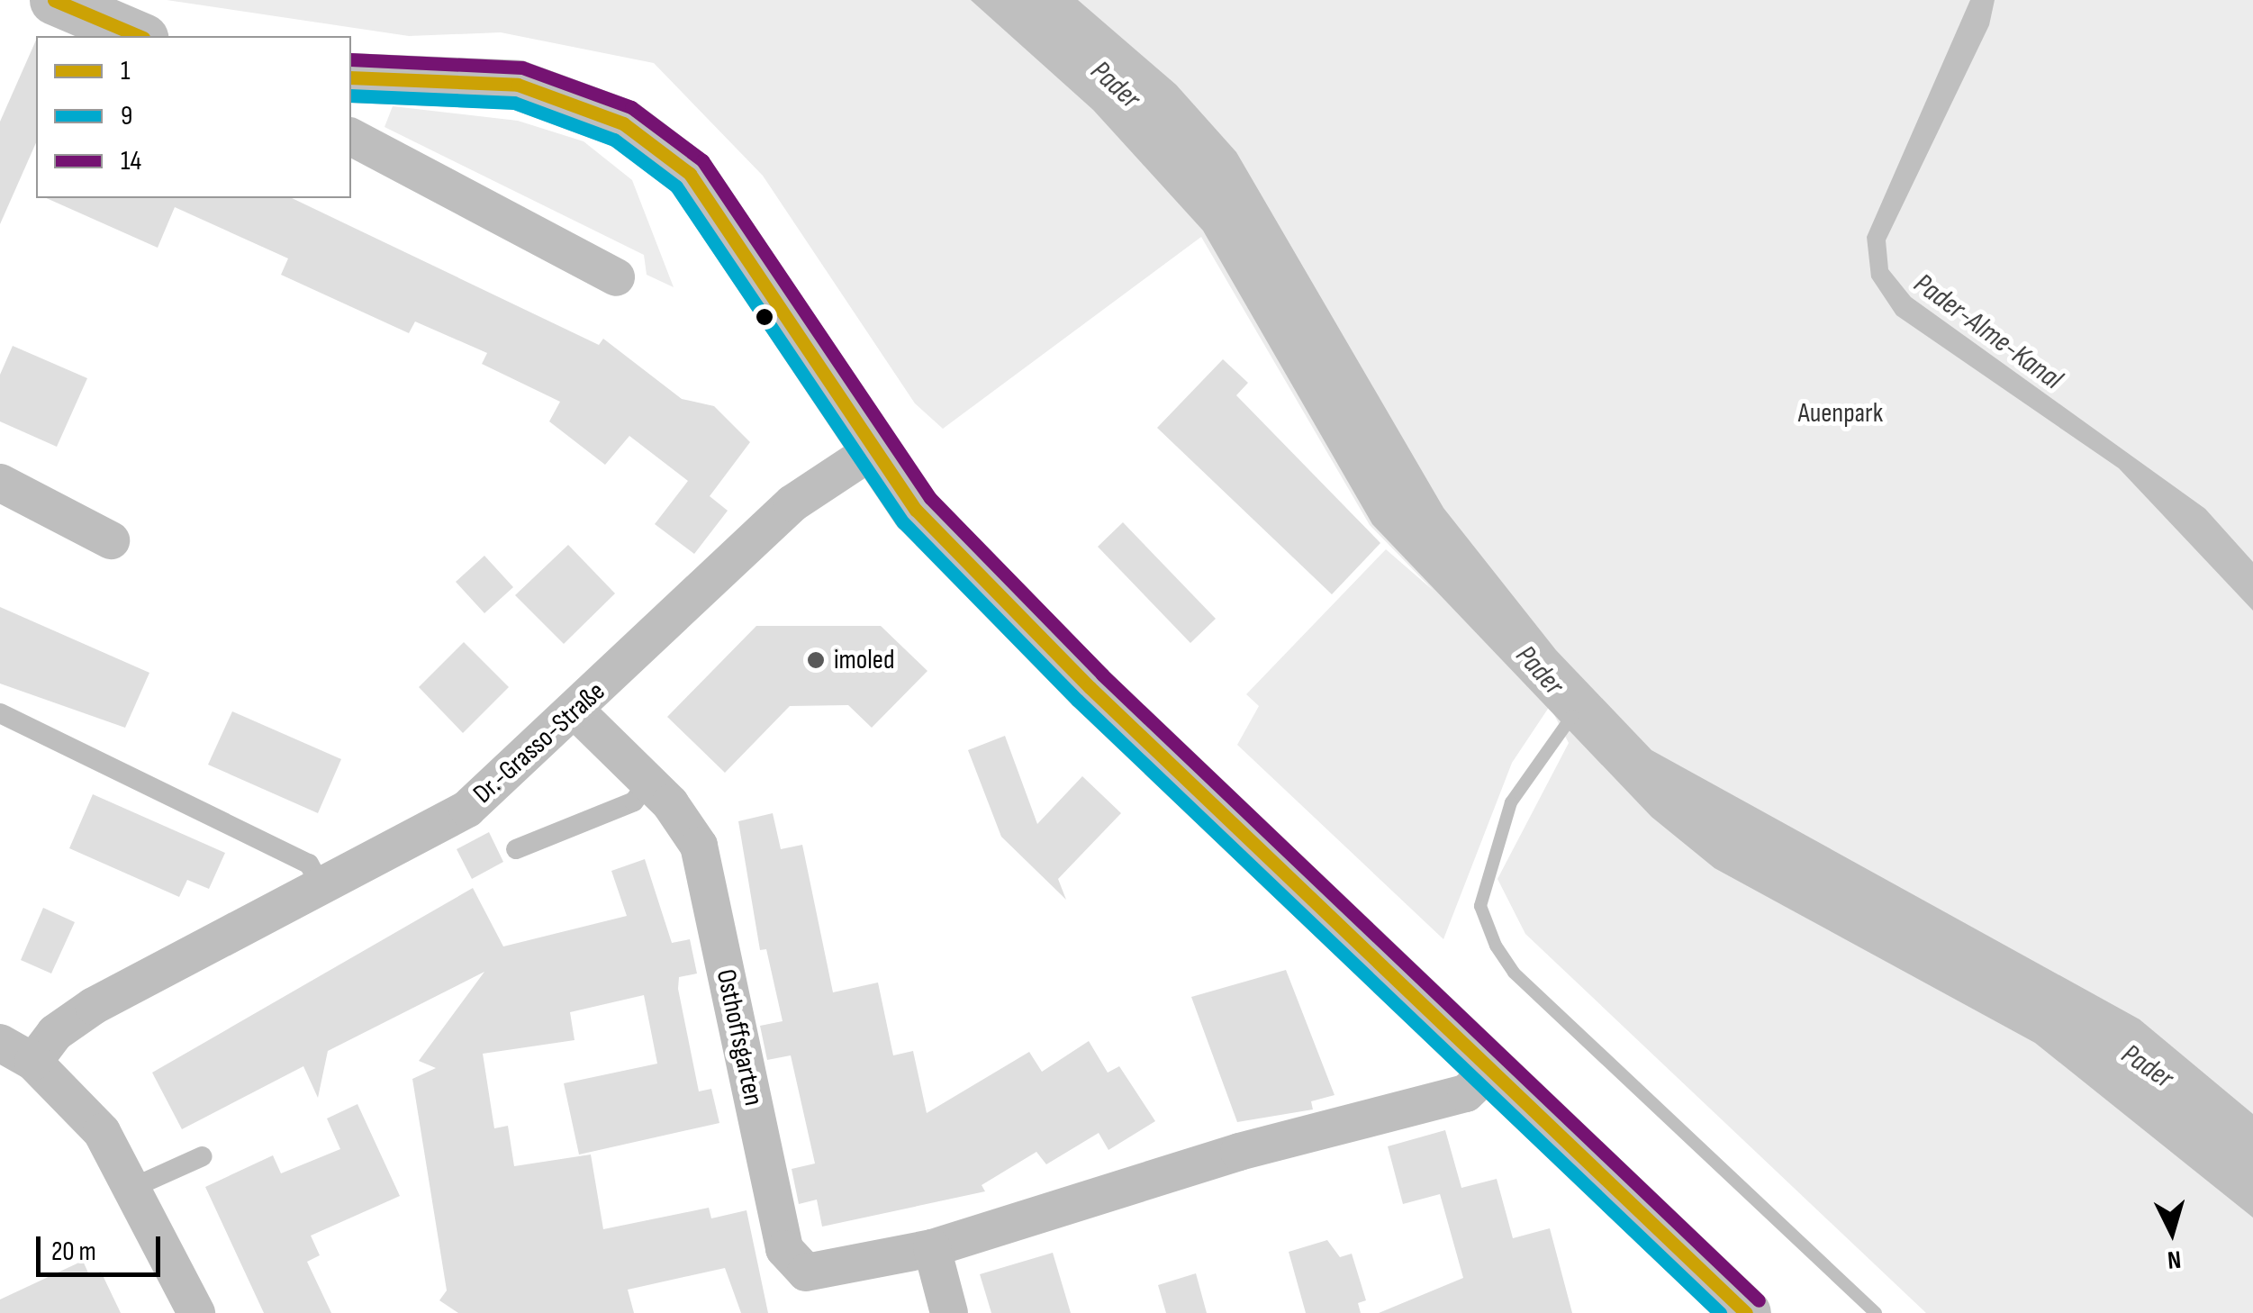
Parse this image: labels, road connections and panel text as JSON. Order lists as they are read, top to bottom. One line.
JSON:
{"streets":{"street":["Dr.-Grasso-Straße","Osthoffsgarten"]},"crossings":[["Dr.-Grasso-Straße","Osthoffsgarten"]],"water":["Pader","Pader-Alme-Kanal"],"parks":["Auenpark"],"places":["imoled"],"lines":["transit line 1","transit line 14","transit line 9"],"legend":["1","9","14"],"scale_bar":"20 m","north":"bottom"}
